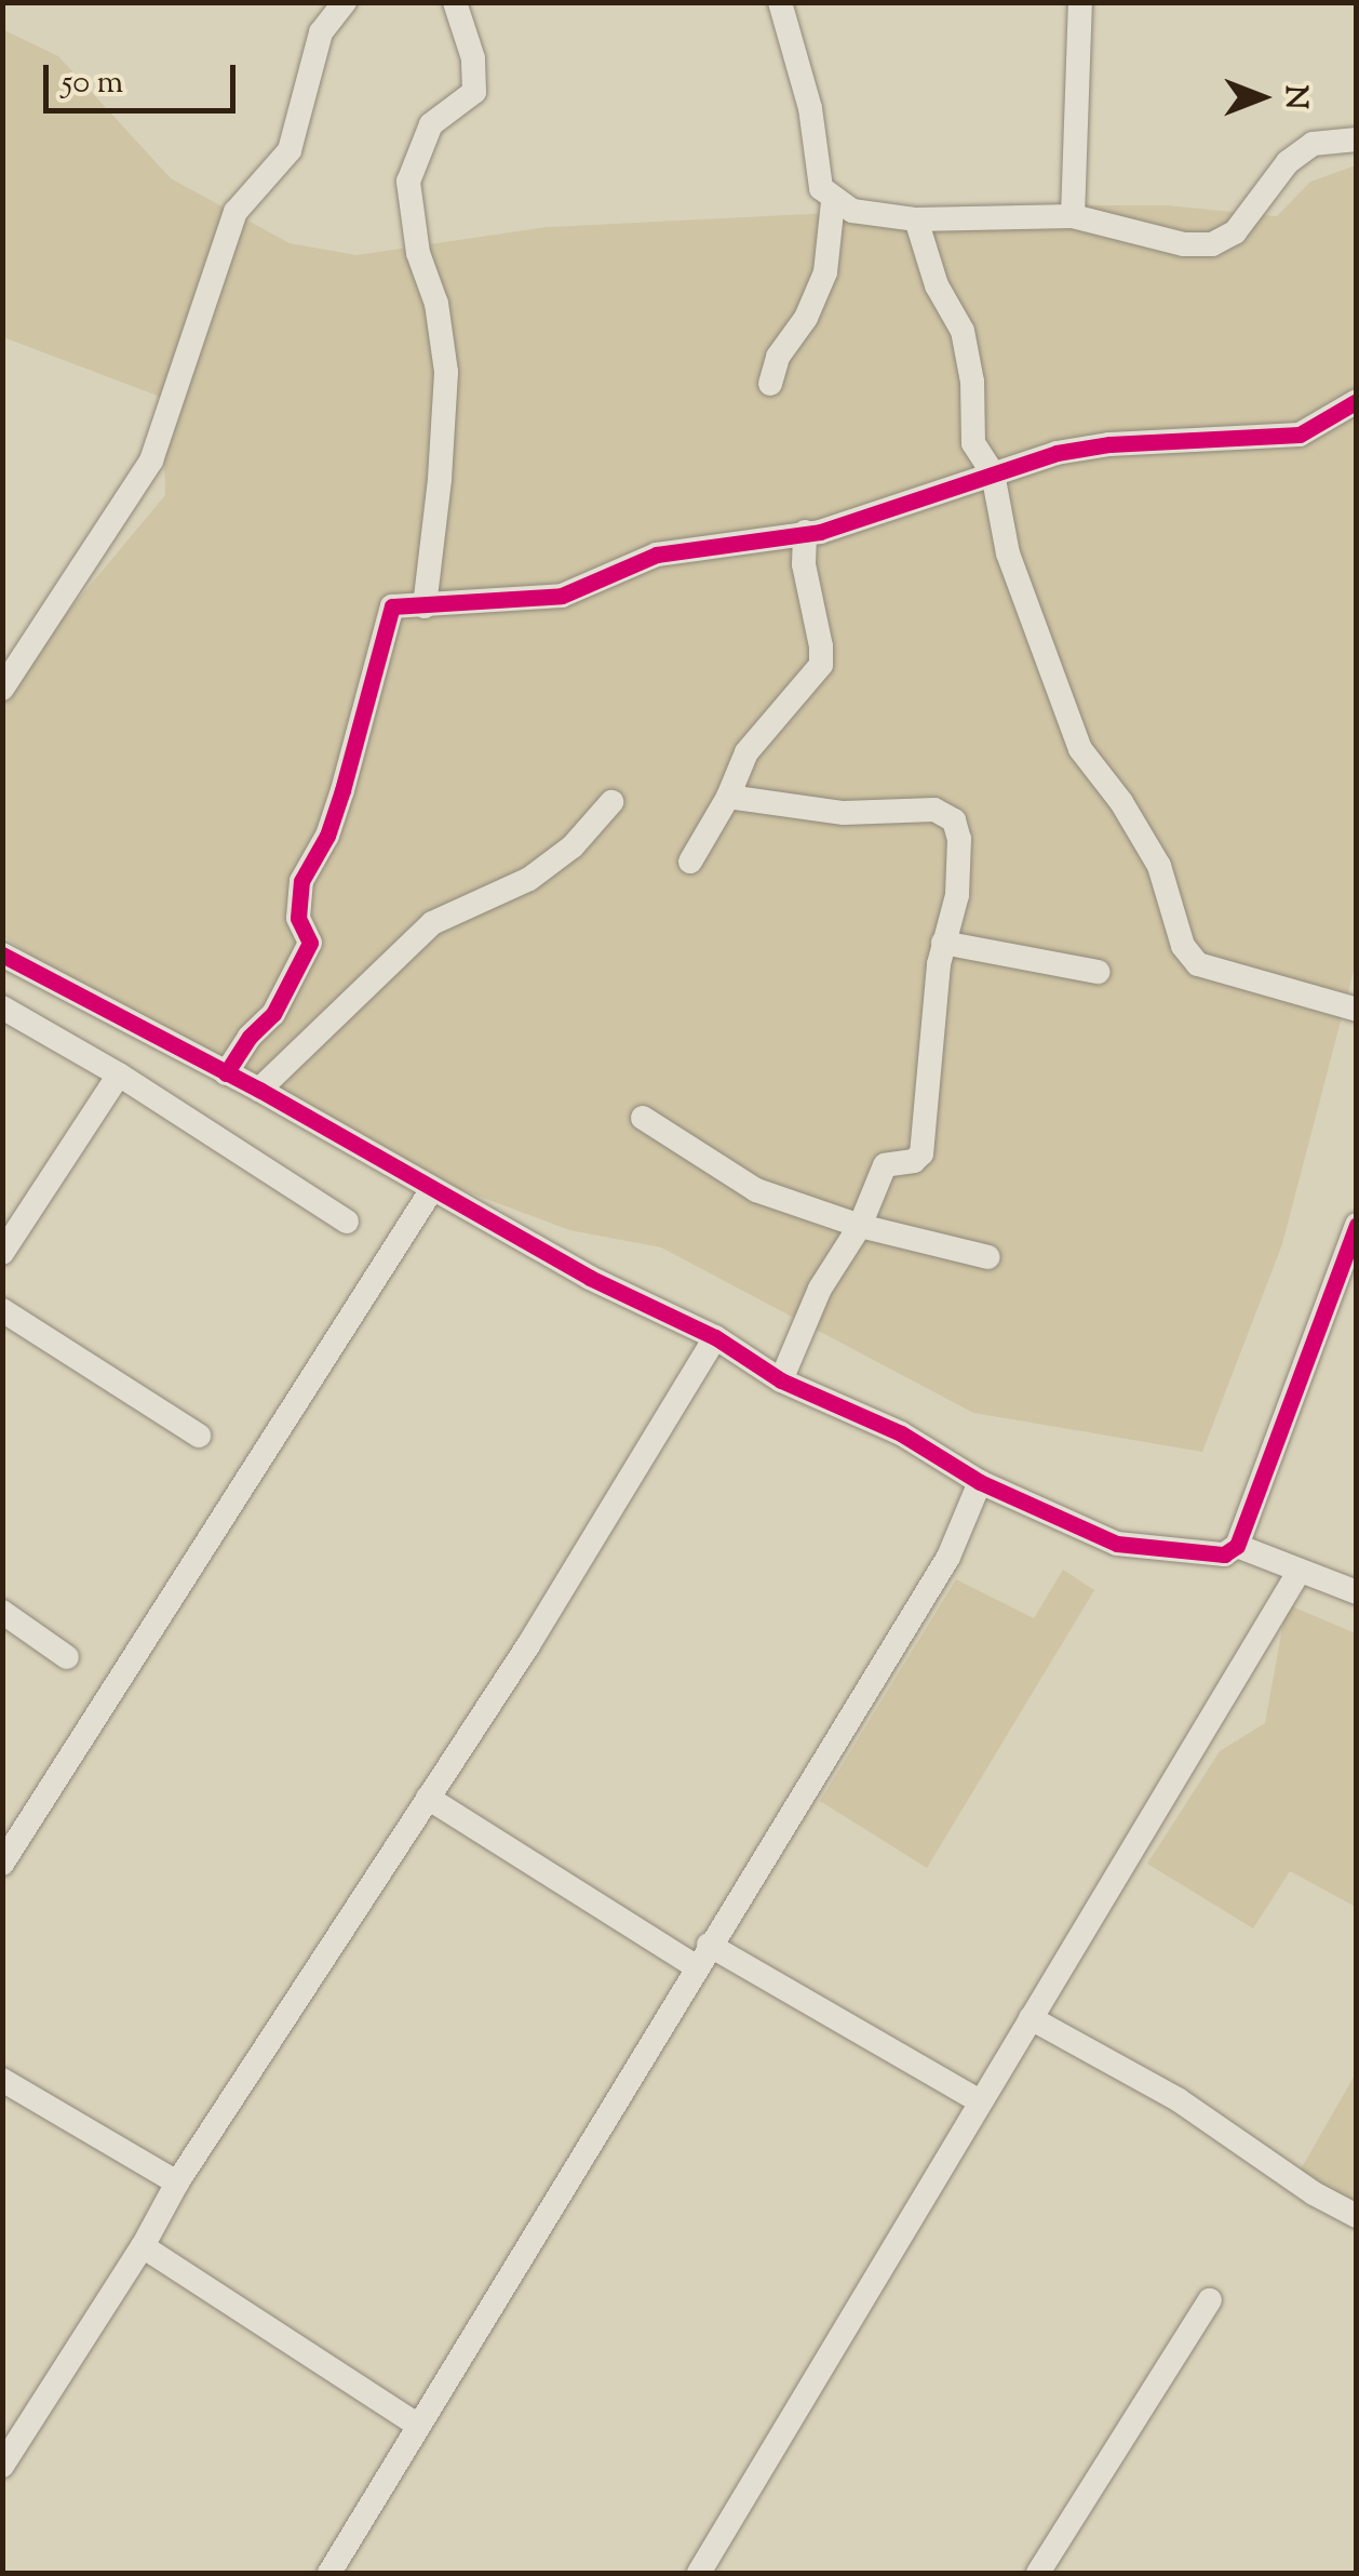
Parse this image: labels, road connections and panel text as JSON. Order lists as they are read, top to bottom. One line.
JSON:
{"scale_bar":"50 m","north":"right"}
